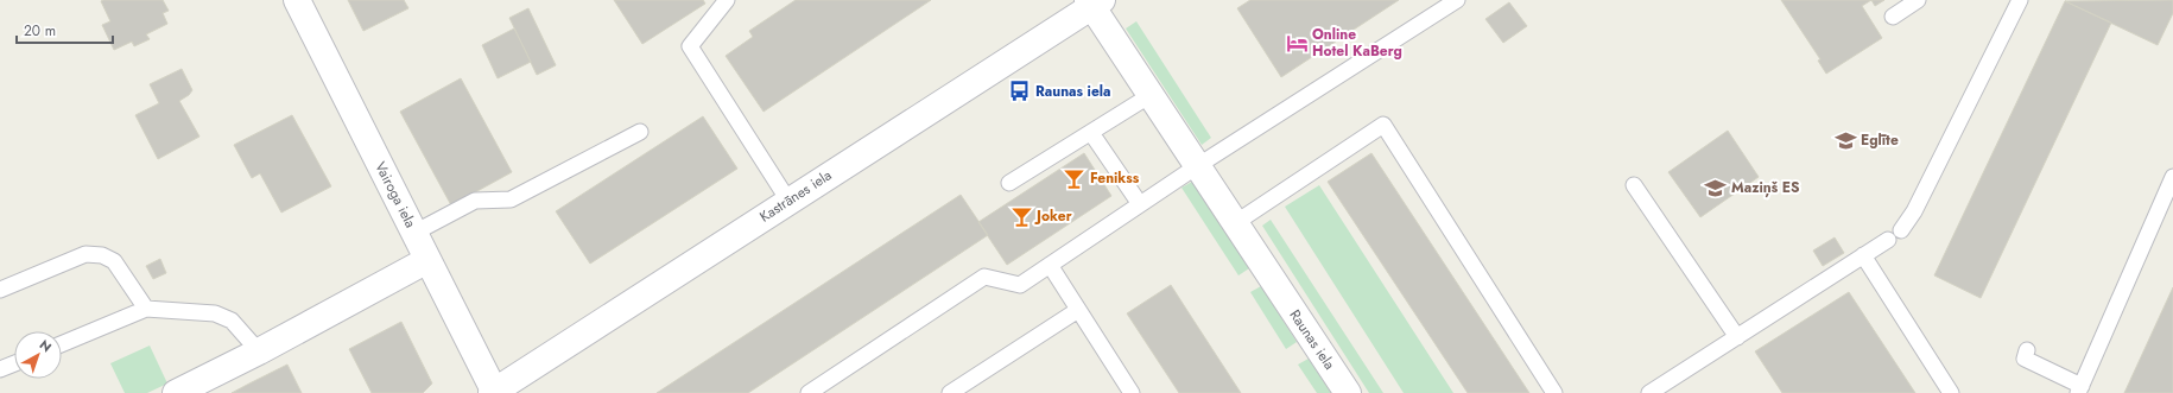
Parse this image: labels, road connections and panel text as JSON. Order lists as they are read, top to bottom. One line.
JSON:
{"streets":{"street":["Vairoga iela","Kastrānes iela","Raunas iela"]},"crossings":[["Vairoga iela","Kastrānes iela"],["Kastrānes iela","Raunas iela"]],"places":{"hotel":["Online Hotel KaBerg"],"bus stop":["Raunas iela"],"school or university":["Eglīte","Maziņš ES"],"bar":["Fenikss","Joker"]},"scale_bar":"20 m","north":"top right"}
